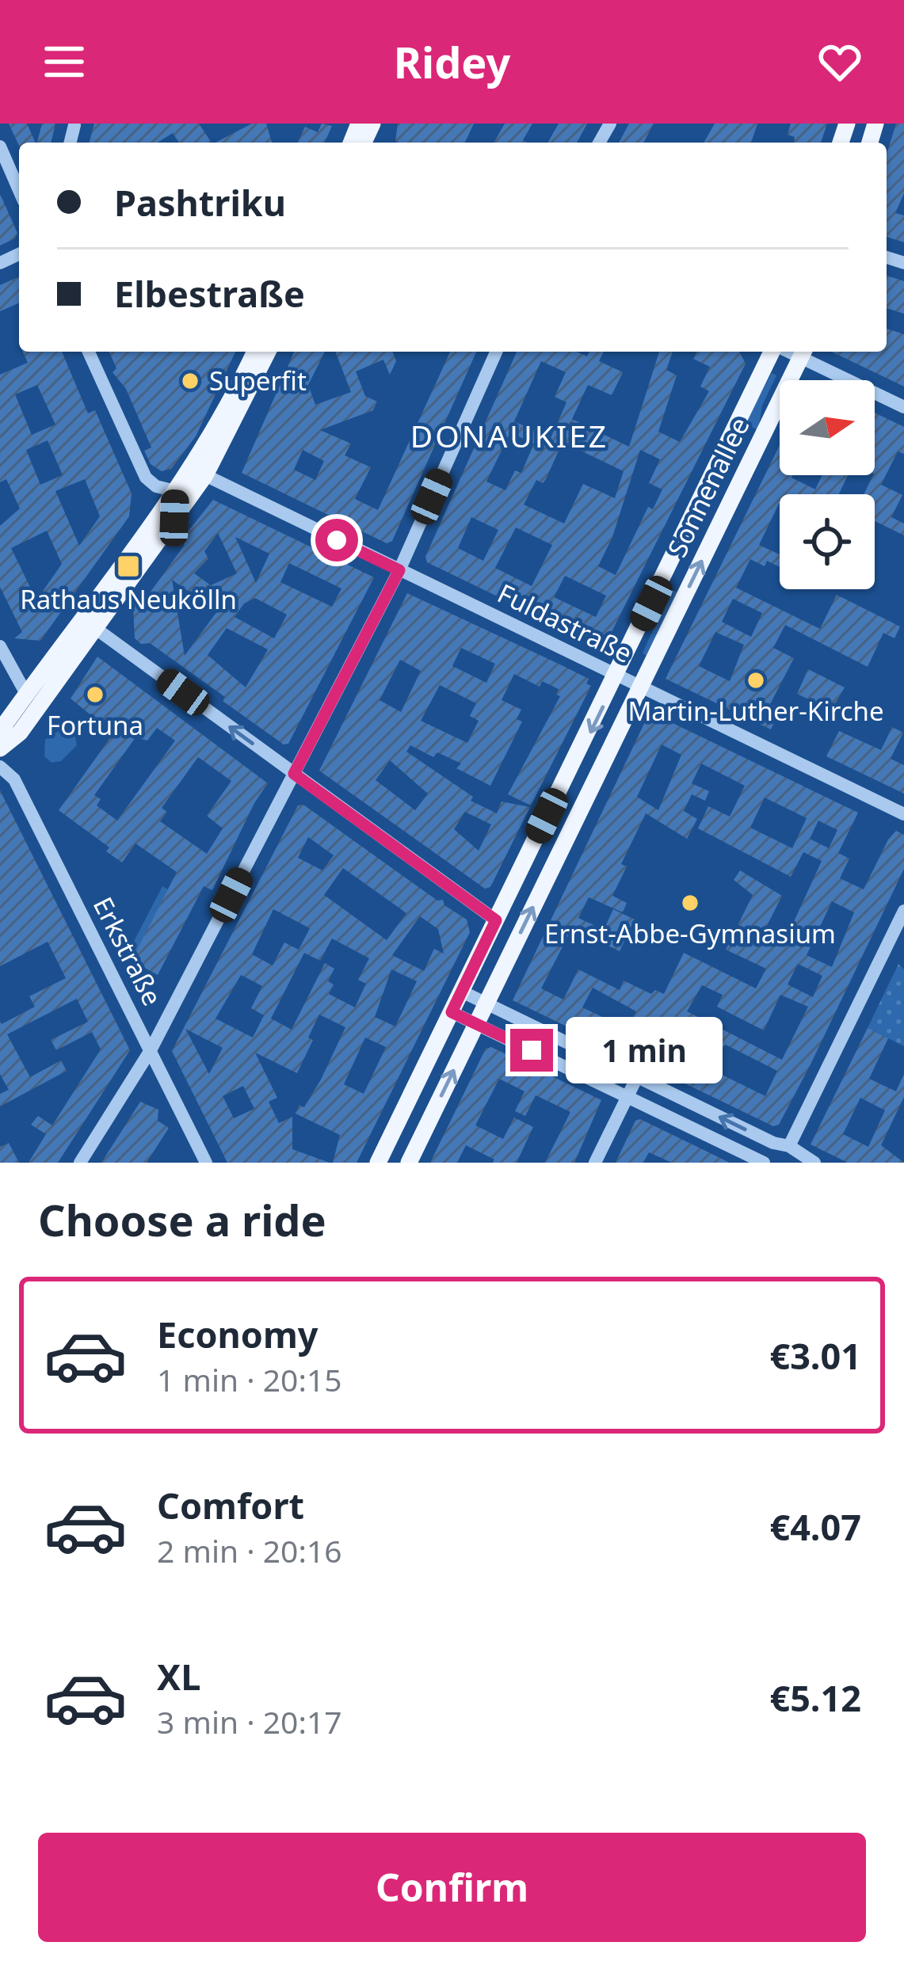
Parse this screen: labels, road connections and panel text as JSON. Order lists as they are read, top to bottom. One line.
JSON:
{"streets":{"main road":["Sonnenallee"],"street":["Fuldastraße","Erkstraße"]},"crossings":[["Sonnenallee","Fuldastraße"]],"districts":["DONAUKIEZ"],"places":{"other":["Superfit","Martin-Luther-Kirche","Fortuna","Ernst-Abbe-Gymnasium"],"transit":["Rathaus Neukölln"]},"north":"right","page":{"header":"Ridey","banner":["Pashtriku","Elbestraße"],"bubble":"1 min","heading":"Choose a ride","list":[{"name":"Economy","note":"1 min · 20:15","value":"€3.01"},{"name":"Comfort","note":"2 min · 20:16","value":"€4.07"},{"name":"XL","note":"3 min · 20:17","value":"€5.12"}],"buttons":"Confirm"}}
